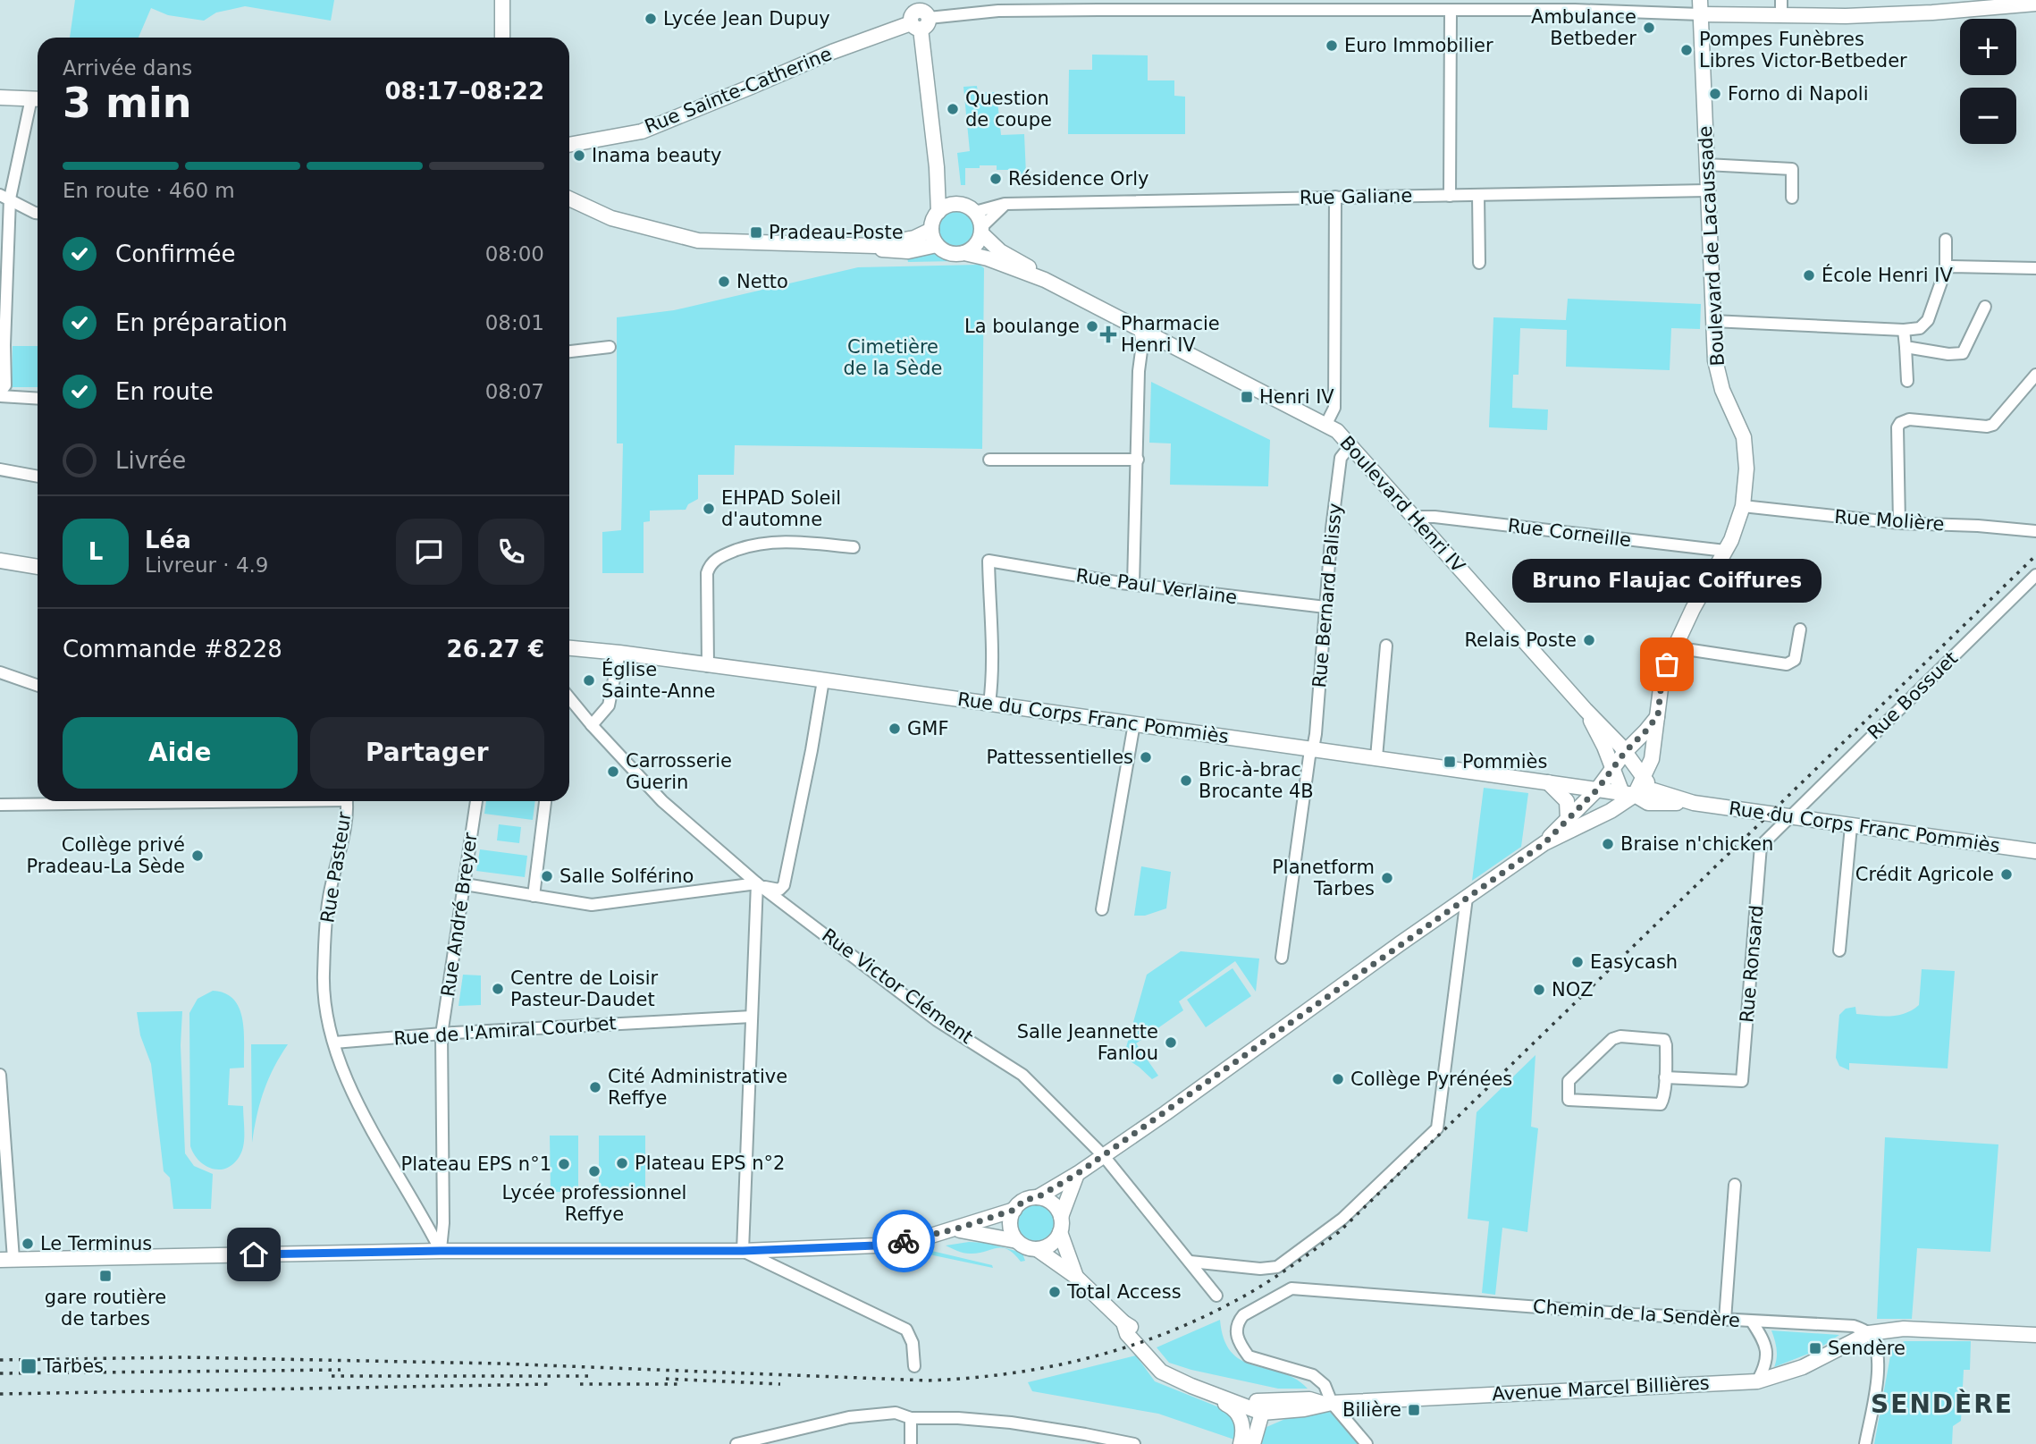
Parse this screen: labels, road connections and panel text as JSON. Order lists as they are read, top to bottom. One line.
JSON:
{"streets":{"main road":["Rue Sainte-Catherine","Boulevard de Lacaussade","Boulevard Henri IV","Rue du Corps Franc Pommiès","Chemin de la Sendère","Avenue Marcel Billières"],"street":["Rue Galiane","Rue Molière","Rue Corneille","Rue Paul Verlaine","Rue Bernard Palissy","Rue Bossuet","Rue Pasteur","Rue André Breyer","Rue Ronsard","Rue Victor Clément","Rue de l'Amiral Courbet"]},"crossings":[["Rue Galiane","Boulevard de Lacaussade"],["Rue Galiane","Boulevard Henri IV"],["Boulevard de Lacaussade","Boulevard Henri IV"],["Boulevard de Lacaussade","Rue Molière"],["Boulevard de Lacaussade","Rue Corneille"],["Boulevard de Lacaussade","Rue du Corps Franc Pommiès"],["Boulevard Henri IV","Rue Corneille"],["Boulevard Henri IV","Rue Bernard Palissy"],["Boulevard Henri IV","Rue du Corps Franc Pommiès"],["Rue Paul Verlaine","Rue Bernard Palissy"],["Rue Paul Verlaine","Rue du Corps Franc Pommiès"],["Rue Bernard Palissy","Rue du Corps Franc Pommiès"],["Rue Bossuet","Rue du Corps Franc Pommiès"],["Rue Bossuet","Rue Ronsard"],["Rue Pasteur","Rue André Breyer"],["Rue Pasteur","Rue de l'Amiral Courbet"],["Rue André Breyer","Rue de l'Amiral Courbet"],["Chemin de la Sendère","Avenue Marcel Billières"]],"districts":["SENDÈRE"],"parks":["Cimetière de la Sède"],"places":{"other":["Lycée Jean Dupuy","Ambulance Betbeder","Euro Immobilier","Pompes Funèbres Libres Victor-Betbeder","Forno di Napoli","Question de coupe","Inama beauty","Résidence Orly","École Henri IV","Netto","La boulange","EHPAD Soleil d'automne","Relais Poste","Bruno Flaujac Coiffures","Église Sainte-Anne","GMF","Pattessentielles","Carrosserie Guerin","Bric-à-brac Brocante 4B","Braise n'chicken","Collège privé Pradeau-La Sède","Crédit Agricole","Salle Solférino","Planetform Tarbes","Easycash","Centre de Loisir Pasteur-Daudet","NOZ","Salle Jeannette Fanlou","Collège Pyrénées","Cité Administrative Reffye","Plateau EPS n°2","Plateau EPS n°1","Lycée professionnel Reffye","Le Terminus","Total Access"],"transit":["Pradeau-Poste","Henri IV","Pommiès","gare routière de tarbes","Sendère","Tarbes","Bilière"],"health":["Pharmacie Henri IV"]},"page":{"map_buttons":["+","−"],"heading":["3 min","Arrivée dans","08:17–08:22"],"panel":["Léa","Livreur · 4.9","Commande #8228","26.27 €"],"bar":"En route · 460 m","list":[["Confirmée","08:00"],["En préparation","08:01"],["En route","08:07"],"Livrée"],"round":"L","bubble":"Bruno Flaujac Coiffures","buttons":["Aide","Partager"]}}
